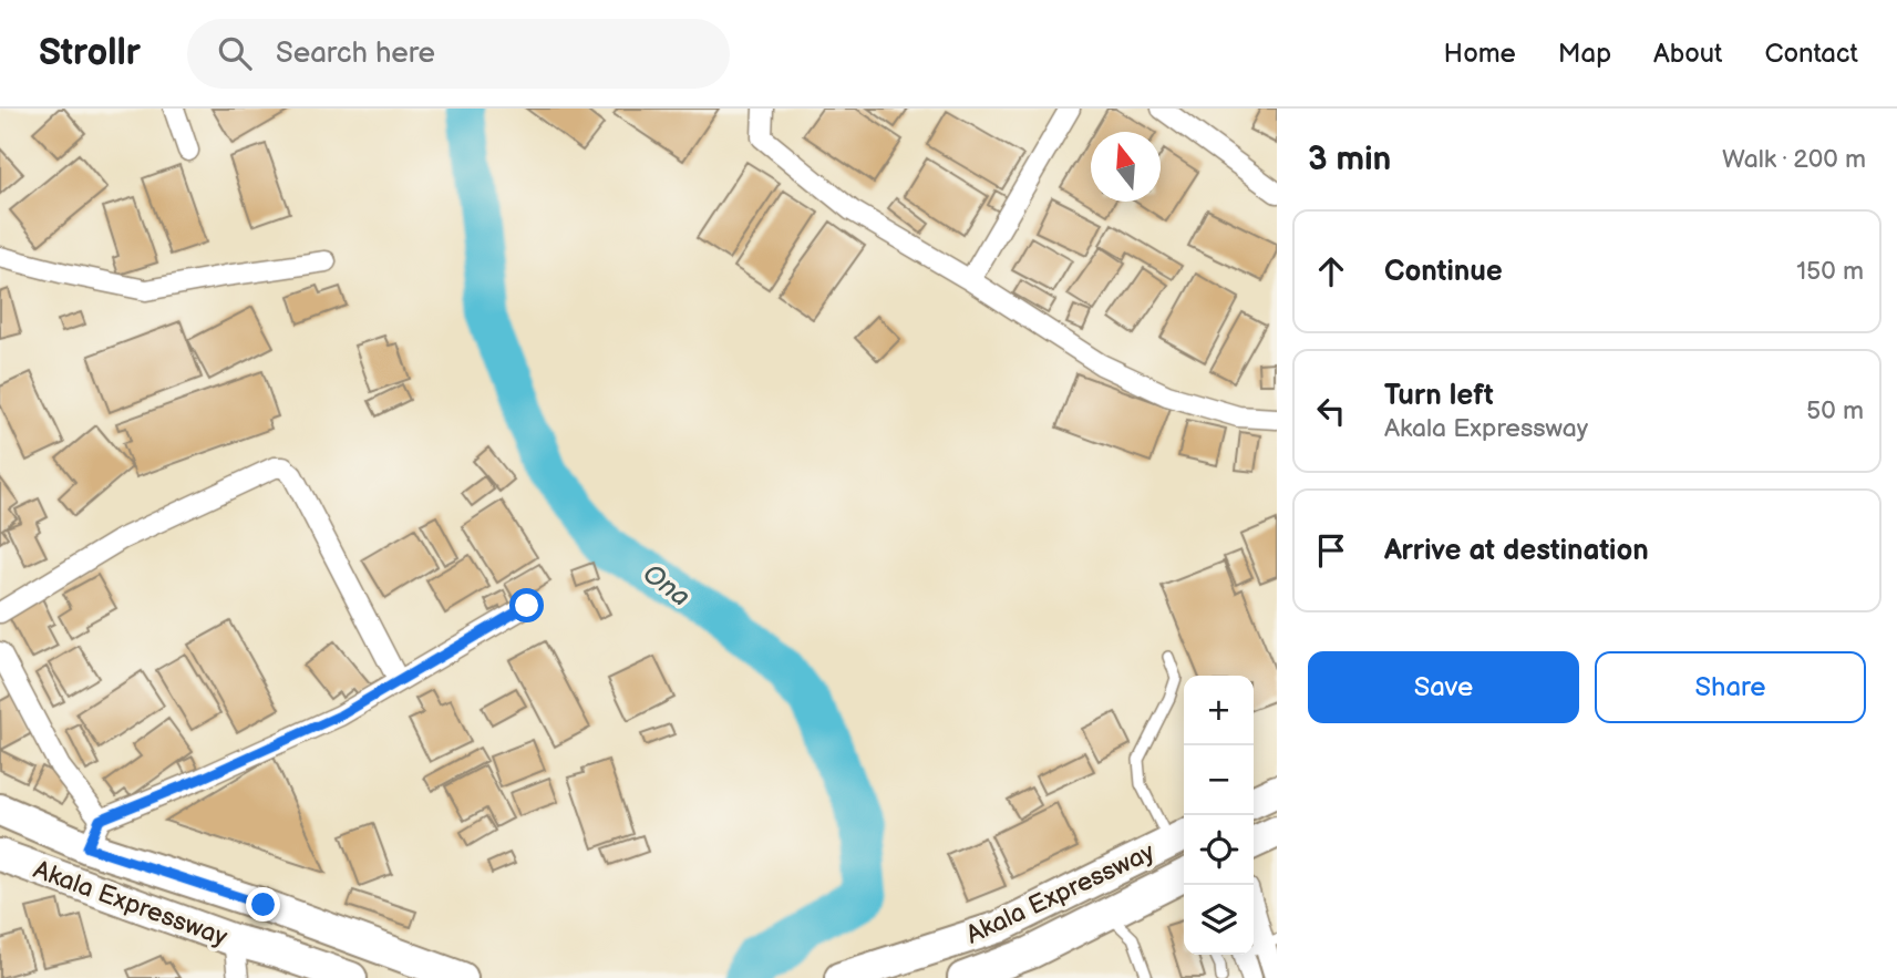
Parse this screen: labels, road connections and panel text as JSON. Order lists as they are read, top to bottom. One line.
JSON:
{"streets":{"main road":["Akala Expressway"]},"water":["Ona"],"north":"top","page":{"header":"Strollr","search":"Search here","nav":["Home","Map","About","Contact"],"heading":["3 min","Walk · 200 m"],"list":[["Continue","150 m"],["Turn left","Akala Expressway","50 m"],"Arrive at destination"],"buttons":["Save","Share"],"map_buttons":["+","−"]}}
